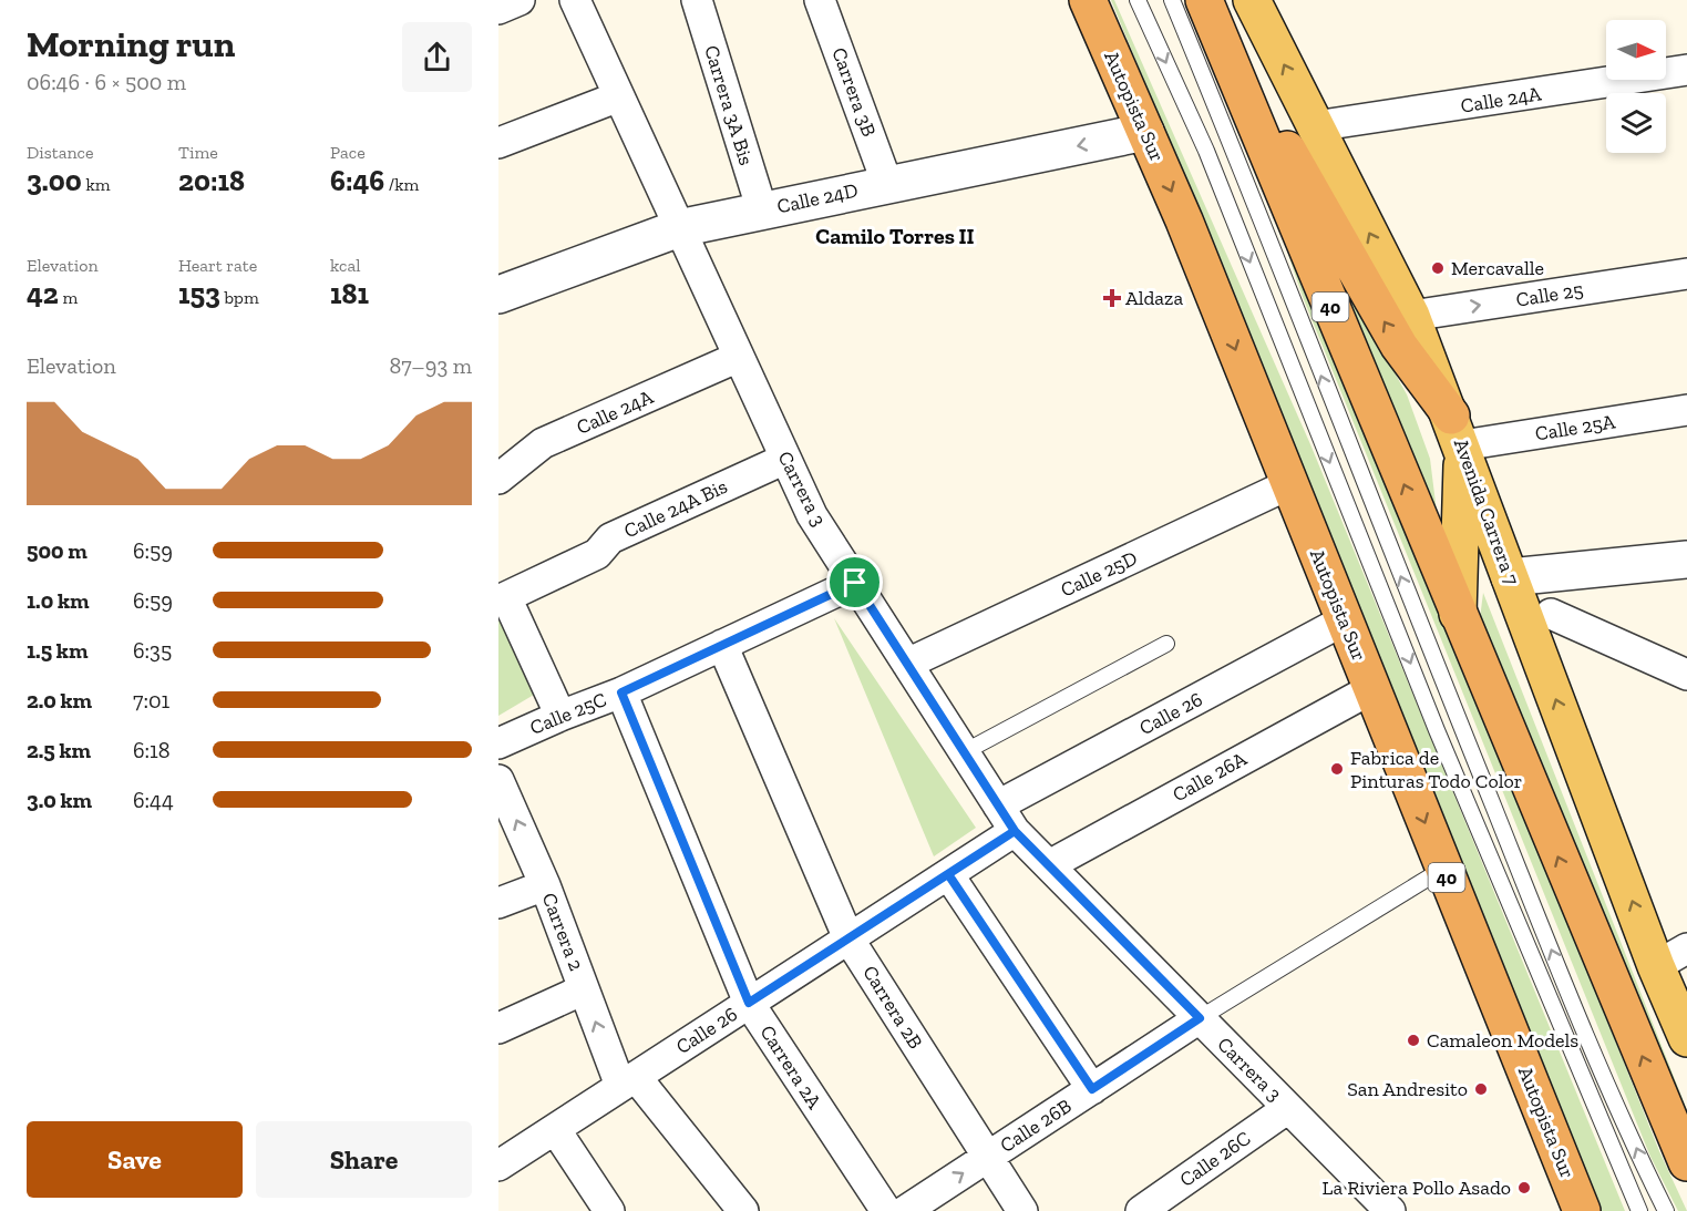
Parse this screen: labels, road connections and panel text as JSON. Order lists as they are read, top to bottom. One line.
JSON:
{"streets":{"highway":["Autopista Sur","40"],"main road":["Avenida Carrera 7"],"street":["Carrera 3B","Calle 24A","Carrera 3A Bis","Calle 24D","Calle 25","Calle 25A","Carrera 3","Calle 24A Bis","Calle 25D","Calle 25C","Calle 26","Calle 26A","Carrera 2","Carrera 2B","Carrera 2A","Calle 26B","Calle 26C"]},"crossings":[["Carrera 3B","Calle 24D"],["Calle 24A","Carrera 3"],["Calle 24A","Avenida Carrera 7"],["Carrera 3A Bis","Calle 24D"],["Autopista Sur","Calle 24D"],["Autopista Sur","Calle 25D"],["Autopista Sur","Calle 26"],["Autopista Sur","Calle 26A"],["Calle 24D","Carrera 3"],["Calle 25","Avenida Carrera 7"],["Calle 25A","Avenida Carrera 7"],["Carrera 3","Calle 24A Bis"],["Carrera 3","Calle 25D"],["Carrera 3","Calle 25C"],["Carrera 3","Calle 26"],["Carrera 3","Calle 26A"],["Carrera 3","Calle 26B"],["Carrera 3","Calle 26C"],["Calle 25C","Carrera 2B"],["Calle 25C","Carrera 2A"],["Calle 26","Carrera 2"],["Calle 26","Carrera 2B"],["Calle 26","Carrera 2A"],["Carrera 2B","Calle 26B"]],"one_way":["Calle 24D","Calle 25","Avenida Carrera 7","Carrera 2"],"districts":["Camilo Torres II"],"places":{"other":["Mercavalle","Fabrica de Pinturas Todo Color","Camaleon Models","San Andresito","La Riviera Pollo Asado"],"health":["Aldaza"]},"north":"right","page":{"heading":["Morning run","06:46 · 6 × 500 m"],"stats":[["Distance","3.00 km"],["Time","20:18"],["Pace","6:46 /km"],["Elevation","42 m"],["Heart rate","153 bpm"],["kcal","181"]],"chart":["Elevation","87–93 m"],"list":[{"name":"500 m","note":"6:59"},{"name":"1.0 km","note":"6:59"},{"name":"1.5 km","note":"6:35"},{"name":"2.0 km","note":"7:01"},{"name":"2.5 km","note":"6:18"},{"name":"3.0 km","note":"6:44"}],"buttons":["Save","Share"]}}
